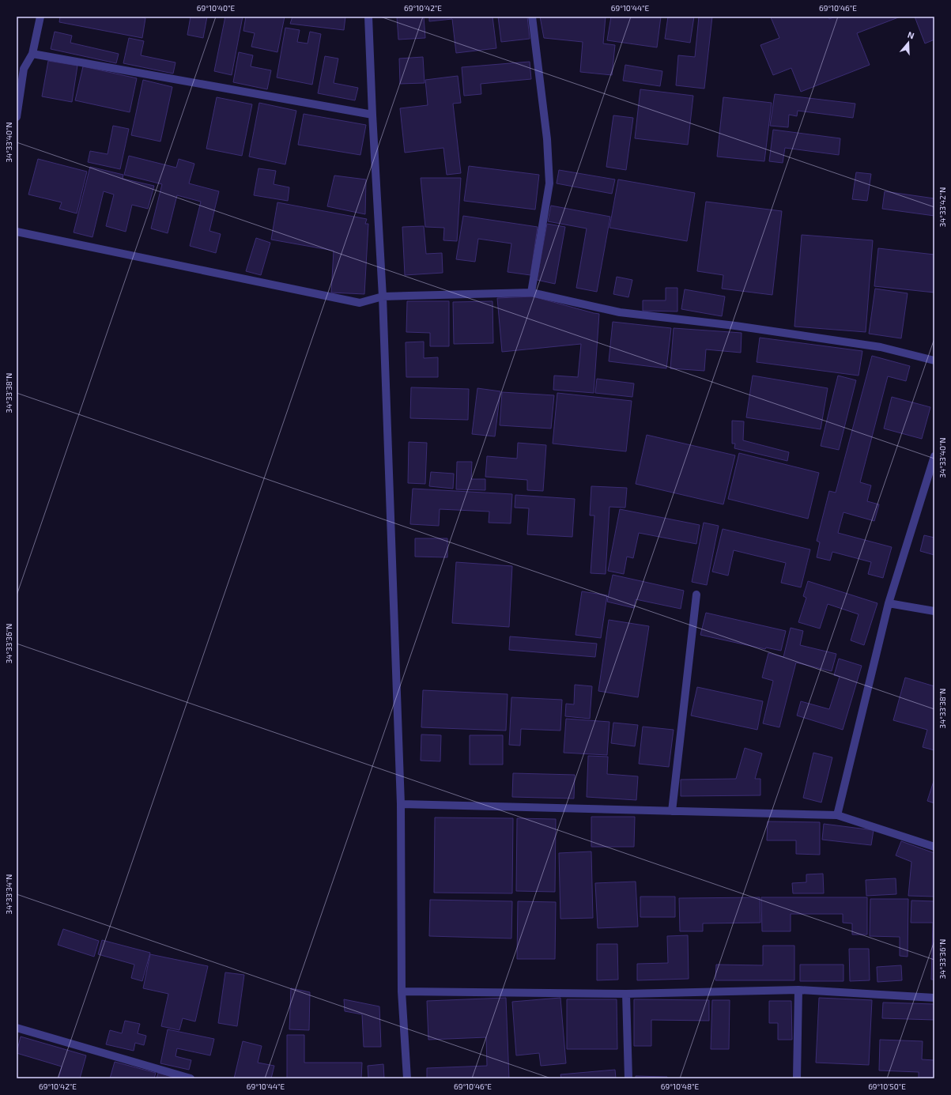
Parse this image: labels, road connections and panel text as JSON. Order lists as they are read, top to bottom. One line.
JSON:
{"north":"top","coordinates":["69°10'40\"E","69°10'42\"E","69°10'44\"E","69°10'46\"E","34°33'40\"N","34°33'42\"N","34°33'38\"N","34°33'36\"N","34°33'34\"N","69°10'48\"E","69°10'50\"E"]}
